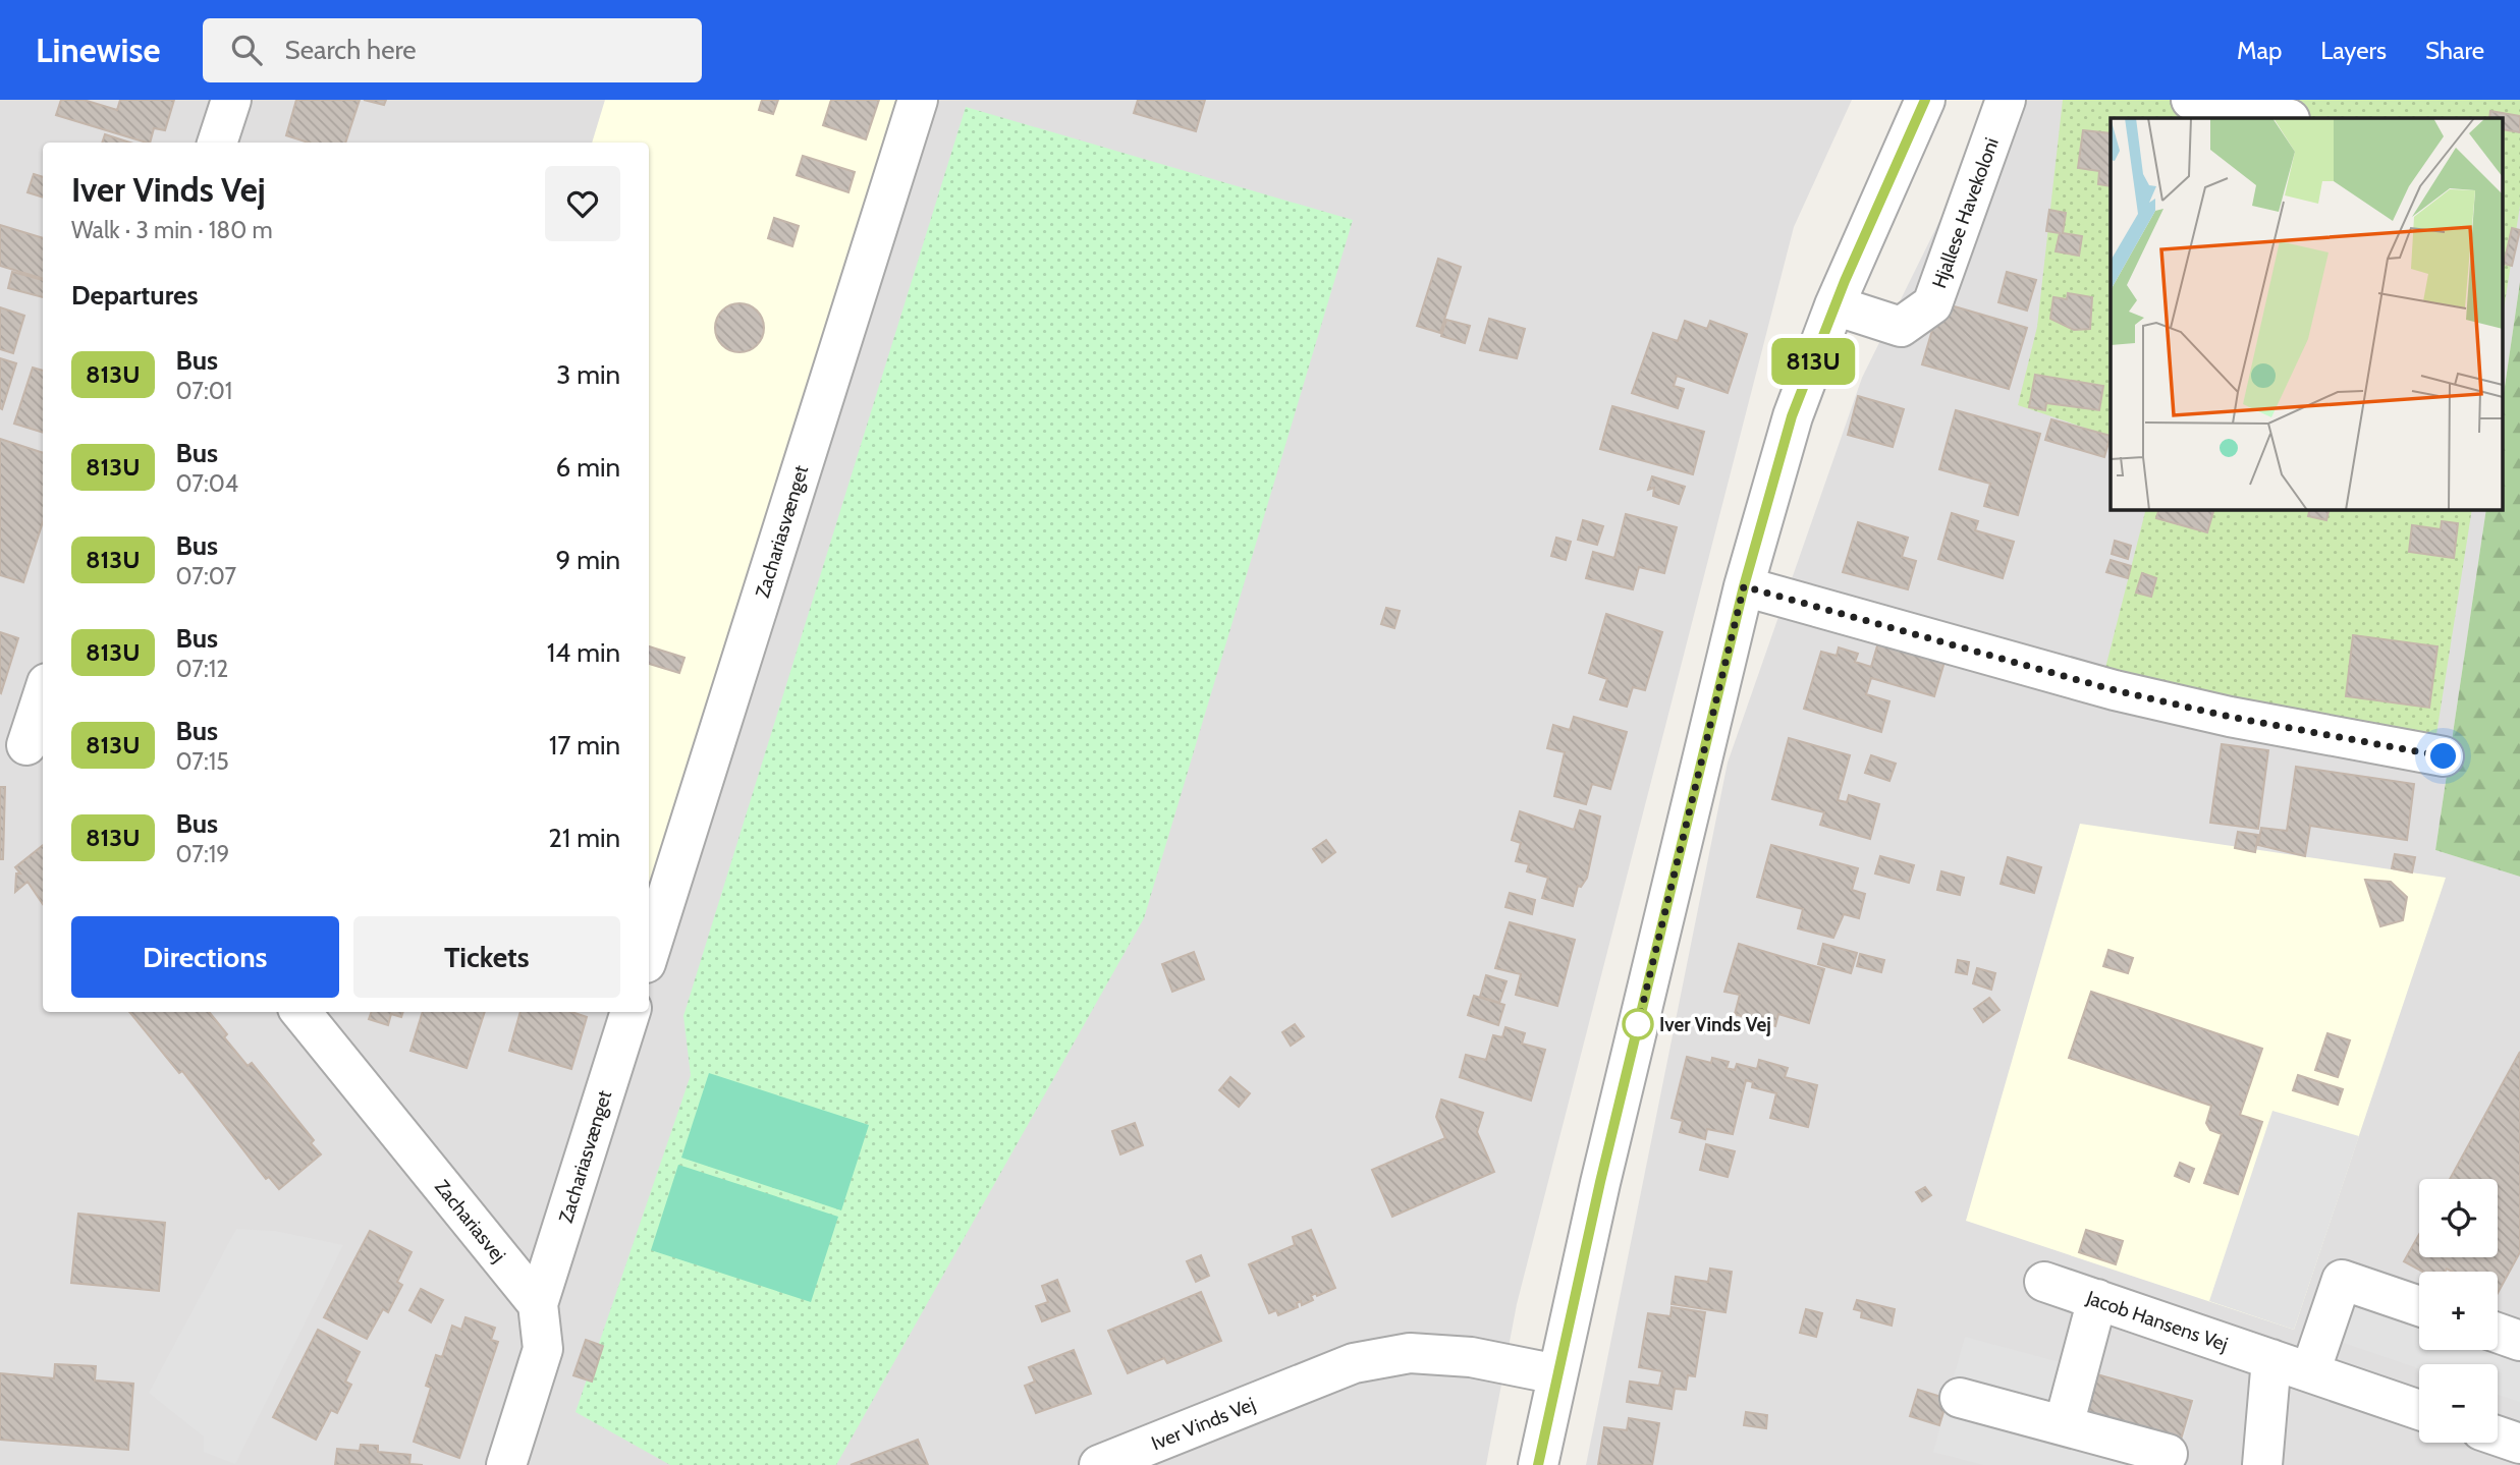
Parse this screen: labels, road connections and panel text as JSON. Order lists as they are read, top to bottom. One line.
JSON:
{"streets":{"street":["Hjallese Havekoloni","Zachariasvænget","Zachariasvej","Jacob Hansens Vej","Iver Vinds Vej"]},"crossings":[["Zachariasvænget","Zachariasvej"]],"places":["Iver Vinds Vej"],"lines":["bus line 813U"],"page":{"header":"Linewise","search":"Search here","nav":["Map","Layers","Share"],"on_map":"813U","heading":[["Iver Vinds Vej","Walk · 3 min · 180 m"],"Departures"],"list":[{"mark":"813U","name":"Bus","note":"07:01","value":"3 min"},{"mark":"813U","name":"Bus","note":"07:04","value":"6 min"},{"mark":"813U","name":"Bus","note":"07:07","value":"9 min"},{"mark":"813U","name":"Bus","note":"07:12","value":"14 min"},{"mark":"813U","name":"Bus","note":"07:15","value":"17 min"},{"mark":"813U","name":"Bus","note":"07:19","value":"21 min"}],"buttons":["Directions","Tickets"],"map_buttons":["+","−"]}}
